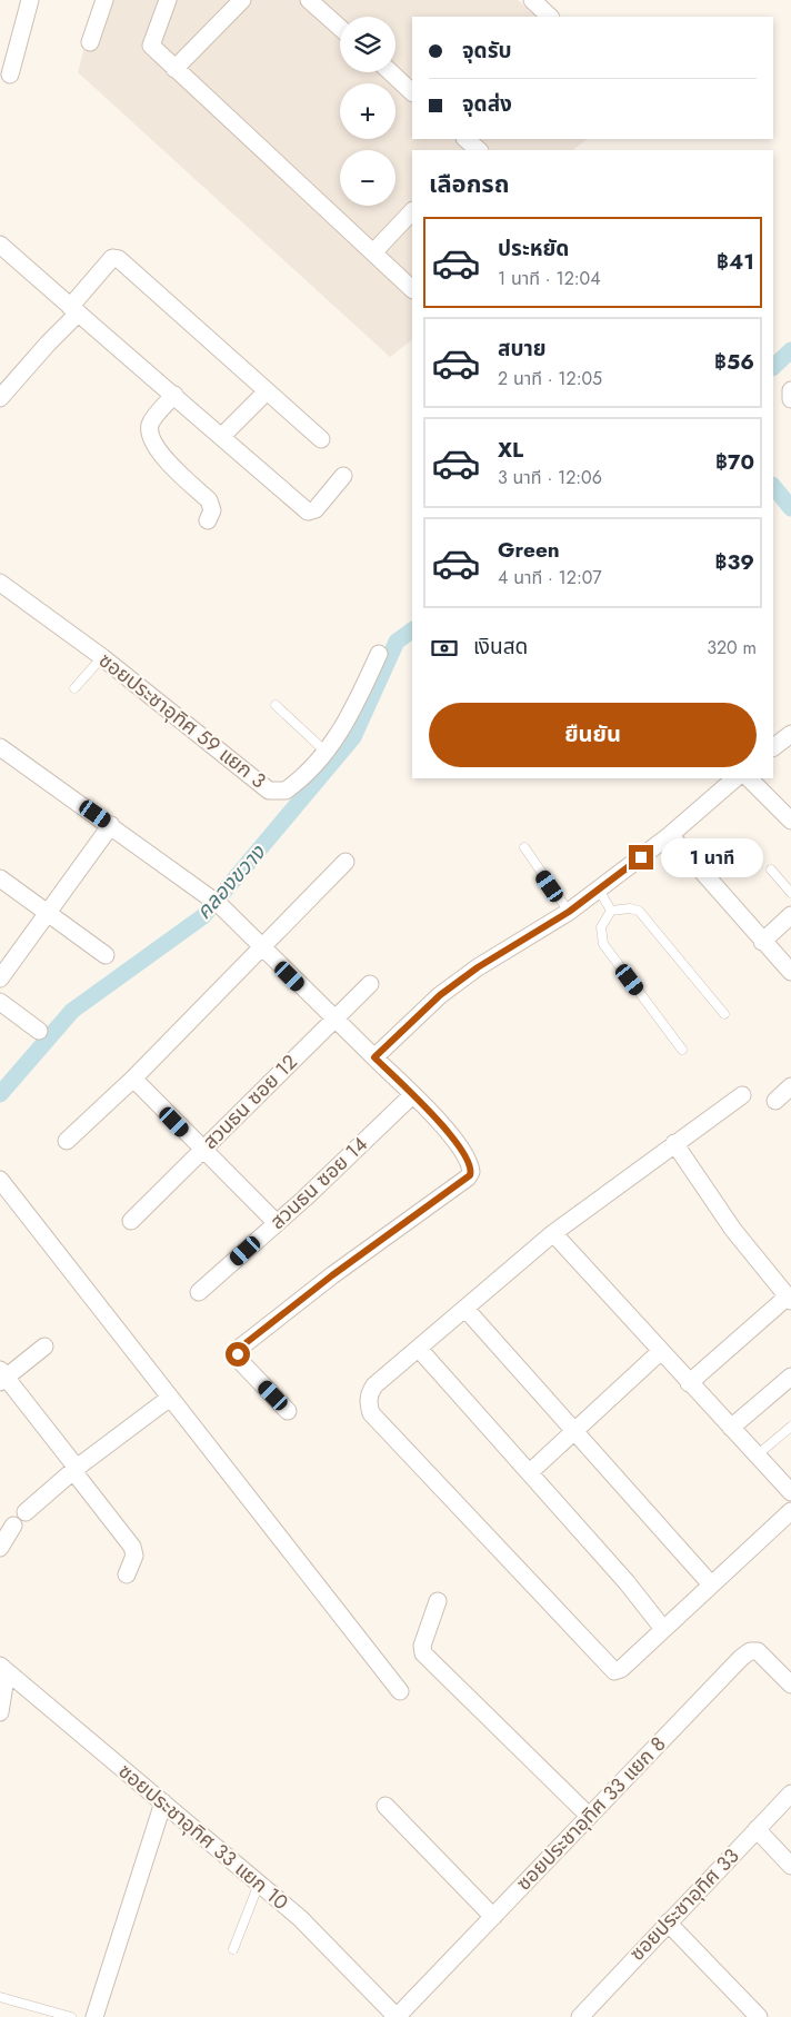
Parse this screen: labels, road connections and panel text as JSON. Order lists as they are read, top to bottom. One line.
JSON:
{"streets":{"street":["ซอยประชาอุทิศ 59 แยก 3","สวนธน ซอย 12","สวนธน ซอย 14","ซอยประชาอุทิศ 33 แยก 8","ซอยประชาอุทิศ 33 แยก 10","ซอยประชาอุทิศ 33"]},"crossings":[["ซอยประชาอุทิศ 33 แยก 8","ซอยประชาอุทิศ 33 แยก 10"]],"water":["คลองขวาง"],"page":{"map_buttons":["+","−"],"banner":["จุดรับ","จุดส่ง"],"heading":"เลือกรถ","list":[{"name":"ประหยัด","note":"1 นาที · 12:04","value":"฿41"},{"name":"สบาย","note":"2 นาที · 12:05","value":"฿56"},{"name":"XL","note":"3 นาที · 12:06","value":"฿70"},{"name":"Green","note":"4 นาที · 12:07","value":"฿39"}],"pay":["เงินสด","320 m"],"buttons":"ยืนยัน","bubble":"1 นาที"}}
